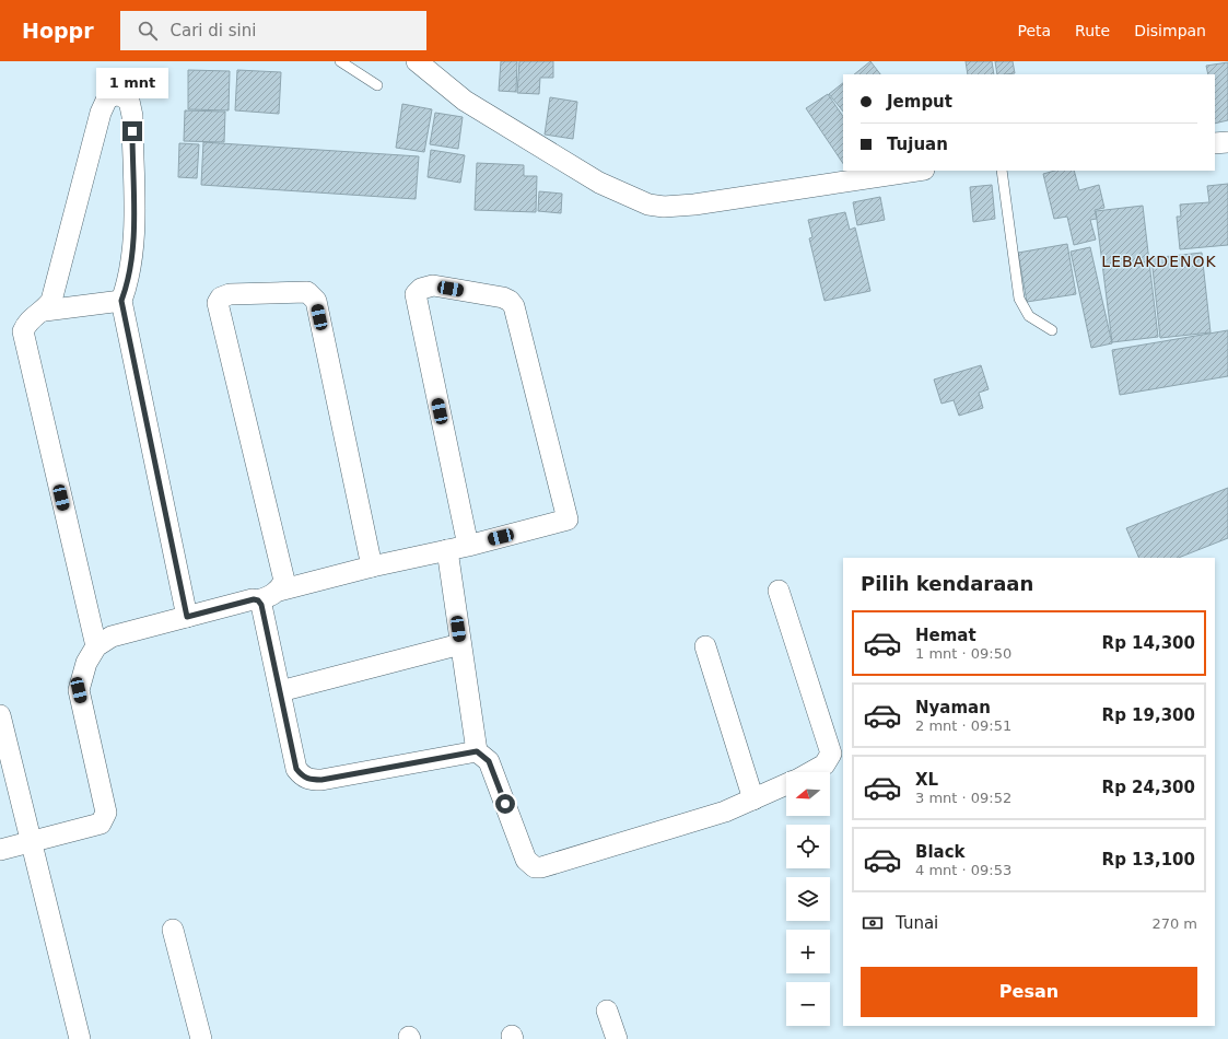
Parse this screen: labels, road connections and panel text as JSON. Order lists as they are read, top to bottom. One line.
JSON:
{"districts":["LEBAKDENOK"],"north":"left","page":{"header":"Hoppr","search":"Cari di sini","nav":["Peta","Rute","Disimpan"],"bubble":"1 mnt","banner":["Jemput","Tujuan"],"heading":"Pilih kendaraan","list":[{"name":"Hemat","note":"1 mnt · 09:50","value":"Rp 14,300"},{"name":"Nyaman","note":"2 mnt · 09:51","value":"Rp 19,300"},{"name":"XL","note":"3 mnt · 09:52","value":"Rp 24,300"},{"name":"Black","note":"4 mnt · 09:53","value":"Rp 13,100"}],"map_buttons":["+","−"],"pay":["Tunai","270 m"],"buttons":"Pesan"}}
